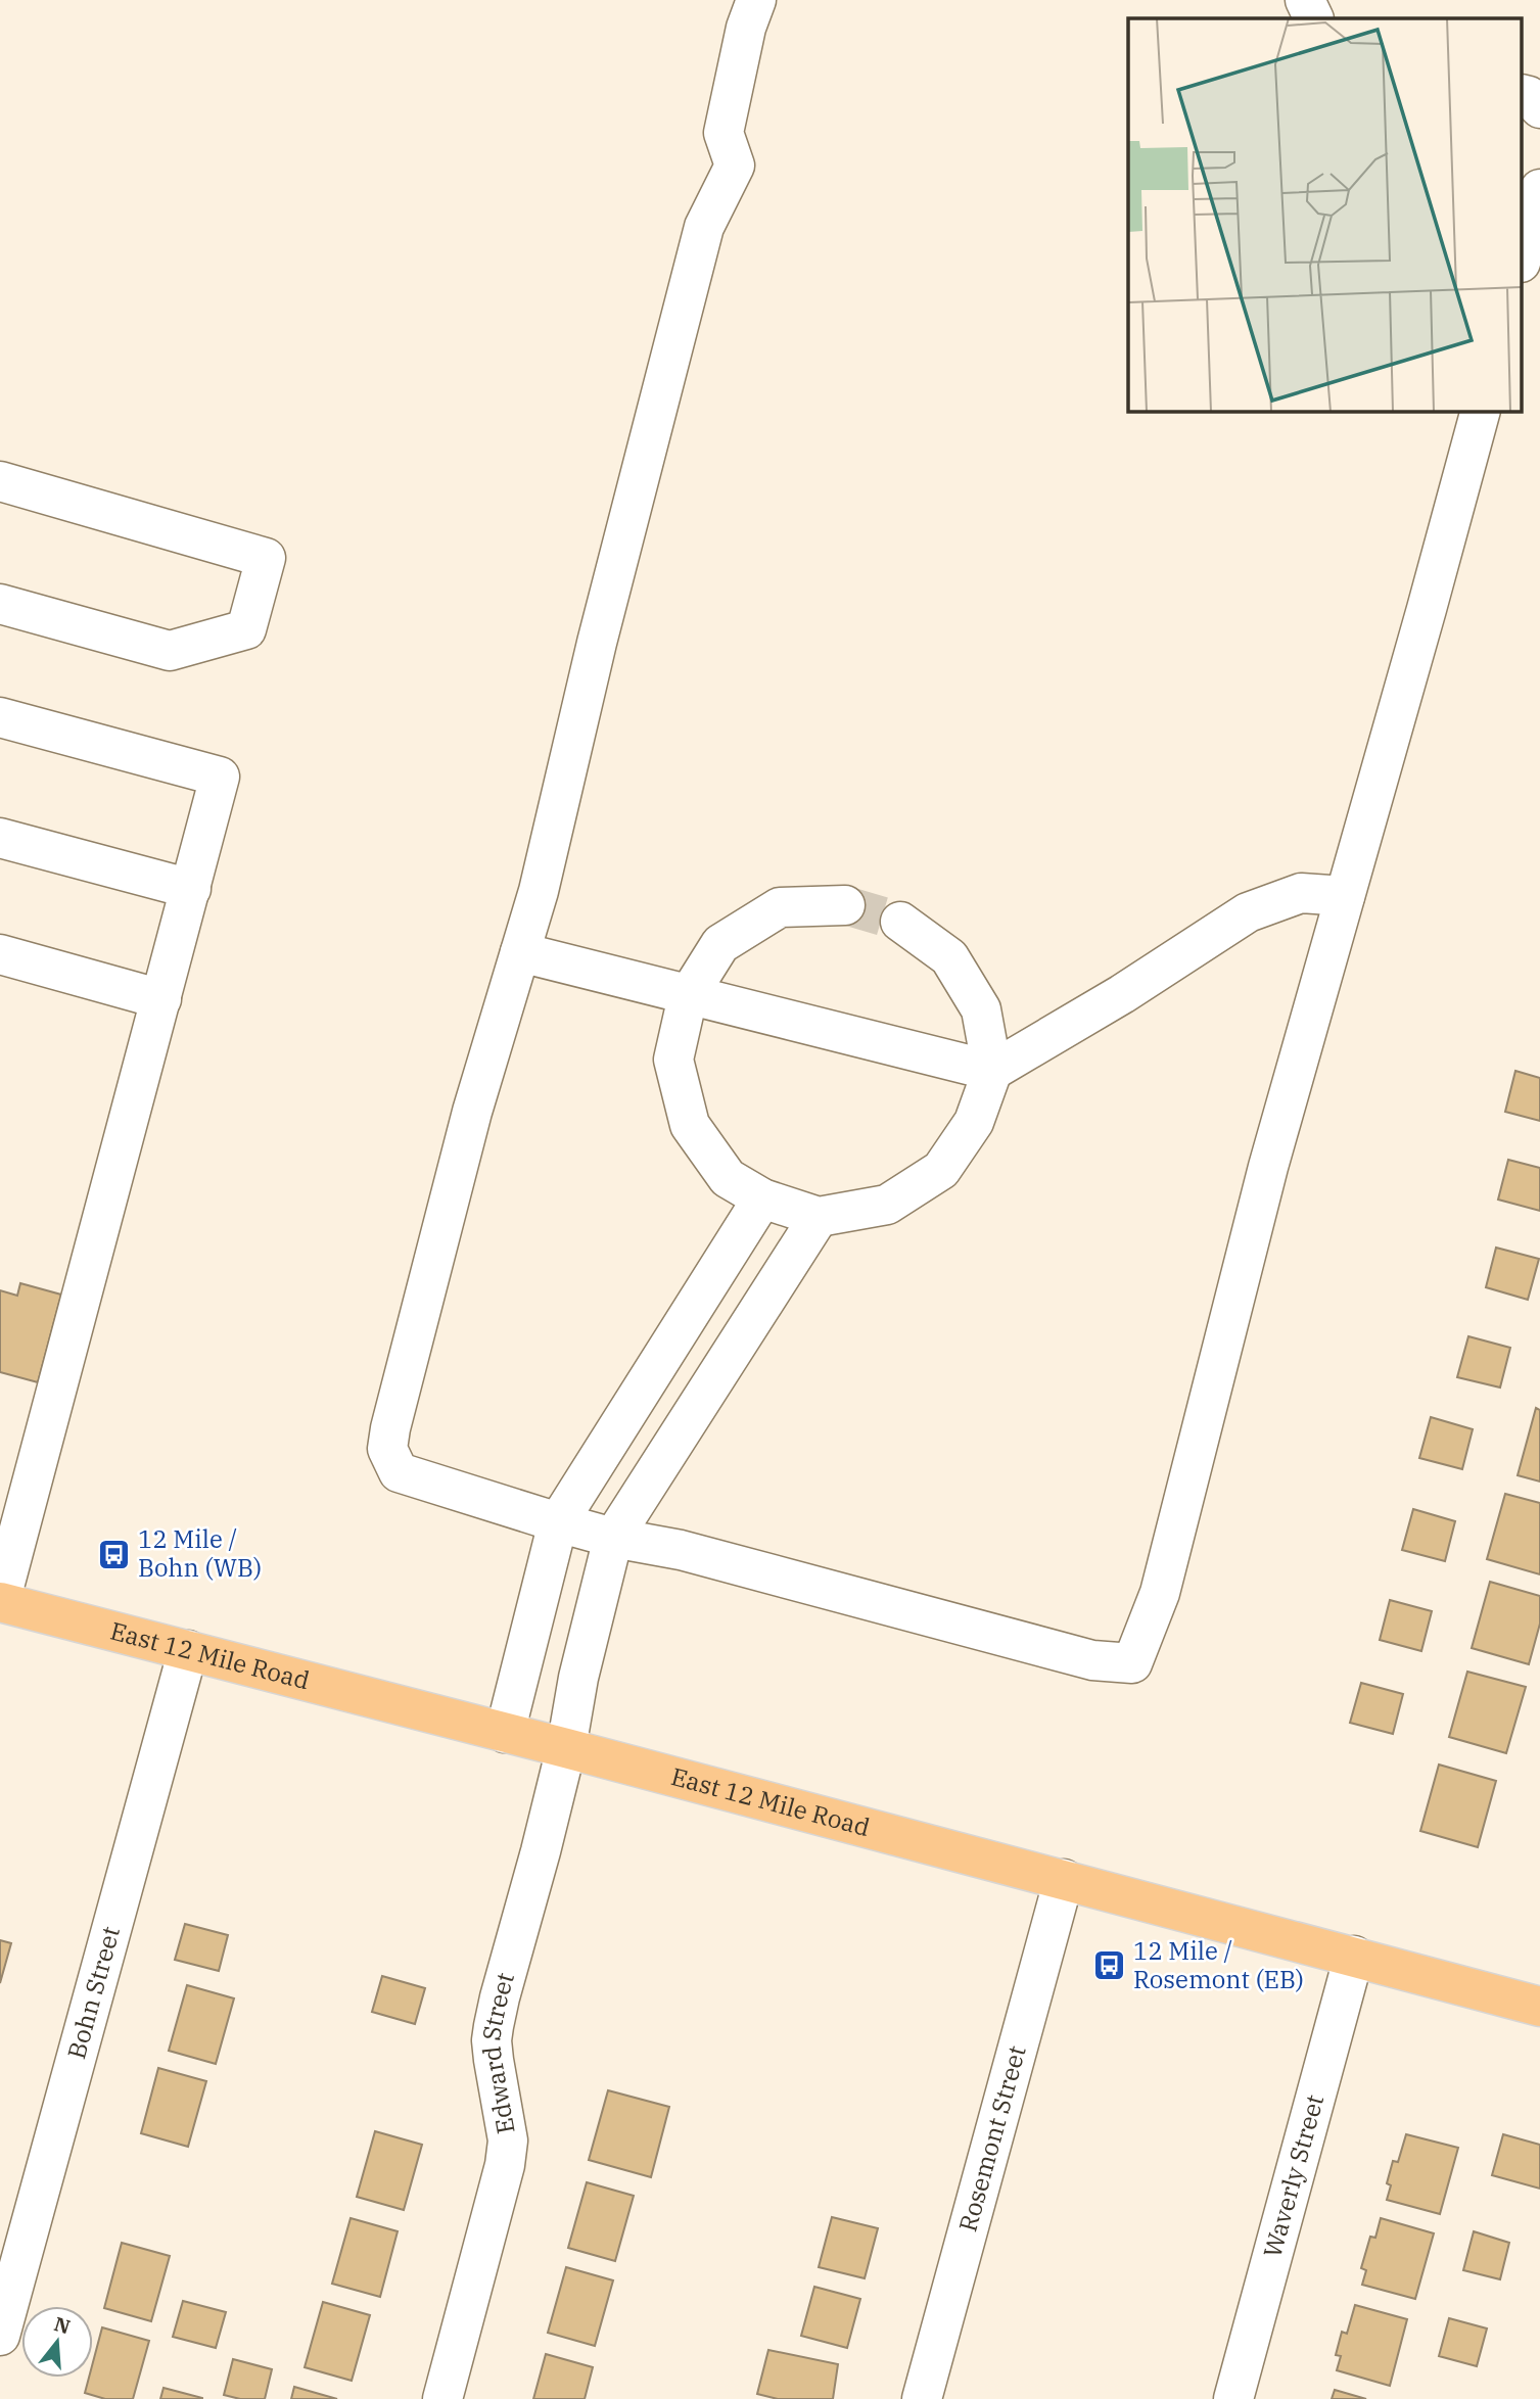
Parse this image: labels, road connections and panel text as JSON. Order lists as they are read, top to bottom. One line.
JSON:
{"streets":{"main road":["East 12 Mile Road"],"street":["Bohn Street","Edward Street","Rosemont Street","Waverly Street"]},"crossings":[["East 12 Mile Road","Bohn Street"],["East 12 Mile Road","Edward Street"],["East 12 Mile Road","Rosemont Street"],["East 12 Mile Road","Waverly Street"]],"places":{"bus stop":["12 Mile / Bohn (WB)","12 Mile / Rosemont (EB)"]},"north":"top"}
